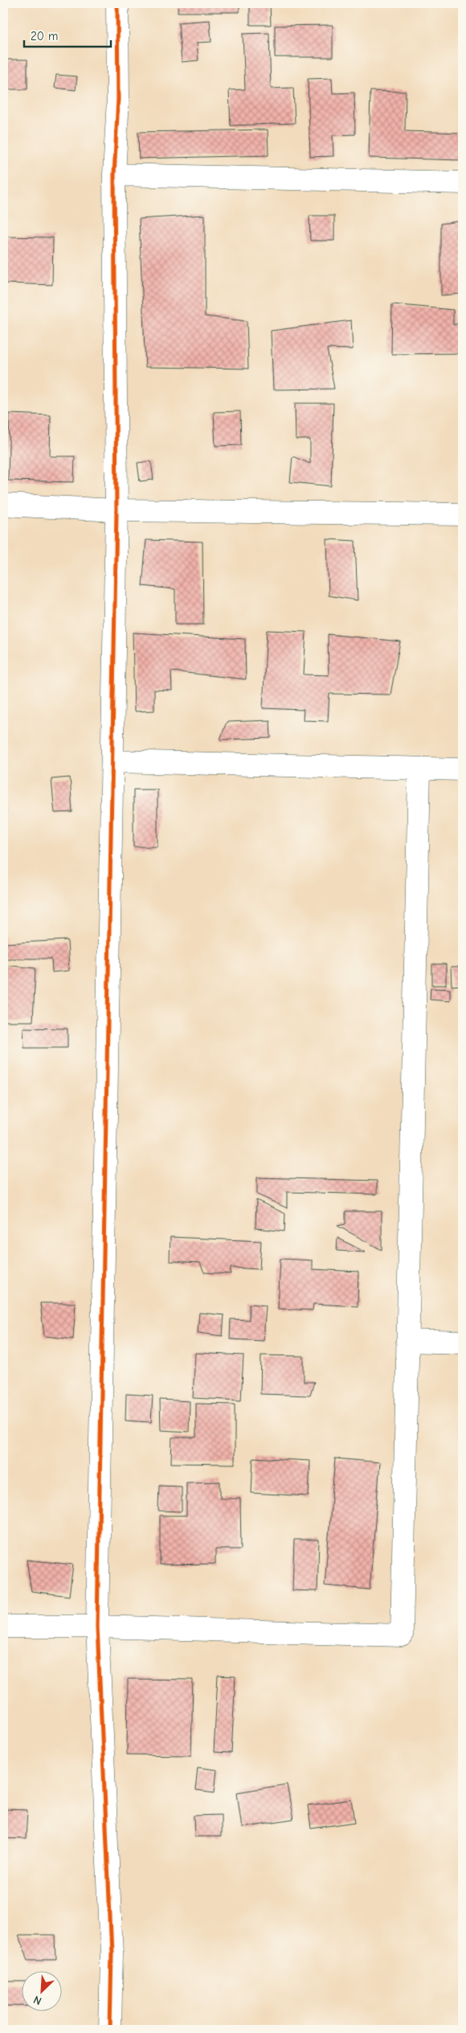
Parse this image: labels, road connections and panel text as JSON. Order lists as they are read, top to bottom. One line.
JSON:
{"scale_bar":"20 m","north":"bottom left"}
